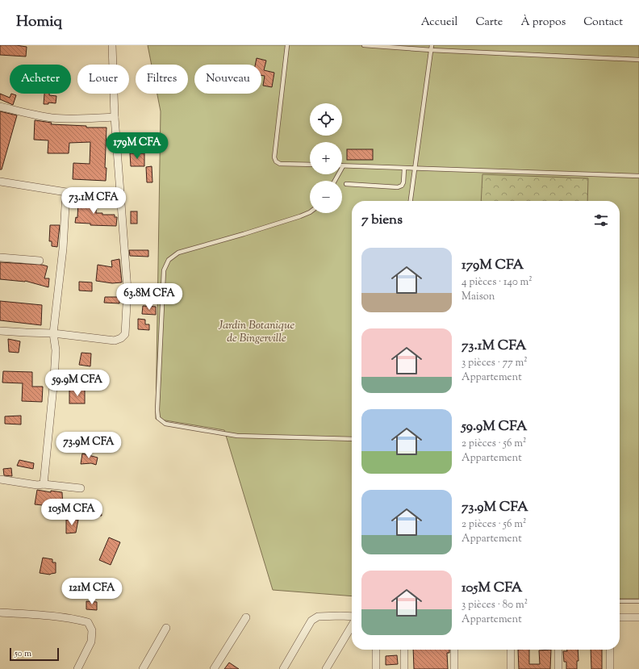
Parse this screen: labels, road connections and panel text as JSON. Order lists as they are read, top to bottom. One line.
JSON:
{"parks":["Jardin Botanique de Bingerville"],"scale_bar":"50 m","page":{"header":"Homiq","nav":["Accueil","Carte","À propos","Contact"],"chip":["Acheter","Louer","Filtres","Nouveau"],"map_buttons":["+","−"],"price":["179M CFA","73.1M CFA","63.8M CFA","59.9M CFA","73.9M CFA","105M CFA","121M CFA"],"heading":"7 biens","list":[{"name":"179M CFA","note":"4 pièces · 140 m² · Maison"},{"name":"73.1M CFA","note":"3 pièces · 77 m² · Appartement"},{"name":"59.9M CFA","note":"2 pièces · 56 m² · Appartement"},{"name":"73.9M CFA","note":"2 pièces · 56 m² · Appartement"},{"name":"105M CFA","note":"3 pièces · 80 m² · Appartement"}],"scale":"50 m"}}
